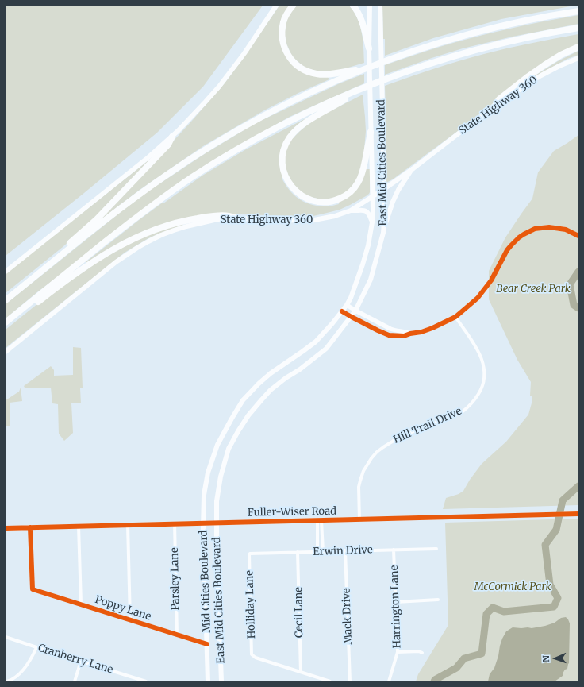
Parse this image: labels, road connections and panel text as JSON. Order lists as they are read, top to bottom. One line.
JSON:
{"streets":{"main road":["State Highway 360","East Mid Cities Boulevard","Mid Cities Boulevard"],"street":["Hill Trail Drive","Fuller-Wiser Road","Erwin Drive","Parsley Lane","Holliday Lane","Harrington Lane","Poppy Lane","Cecil Lane","Mack Drive","Cranberry Lane"]},"crossings":[["State Highway 360","East Mid Cities Boulevard"],["East Mid Cities Boulevard","Fuller-Wiser Road"],["East Mid Cities Boulevard","Mid Cities Boulevard"],["Hill Trail Drive","Fuller-Wiser Road"],["Fuller-Wiser Road","Parsley Lane"],["Fuller-Wiser Road","Mid Cities Boulevard"],["Fuller-Wiser Road","Poppy Lane"],["Erwin Drive","Holliday Lane"],["Erwin Drive","Harrington Lane"],["Erwin Drive","Cecil Lane"],["Erwin Drive","Mack Drive"],["Parsley Lane","Poppy Lane"],["Mid Cities Boulevard","Poppy Lane"],["Holliday Lane","Cecil Lane"]],"parks":["Bear Creek Park","McCormick Park"],"north":"left"}
